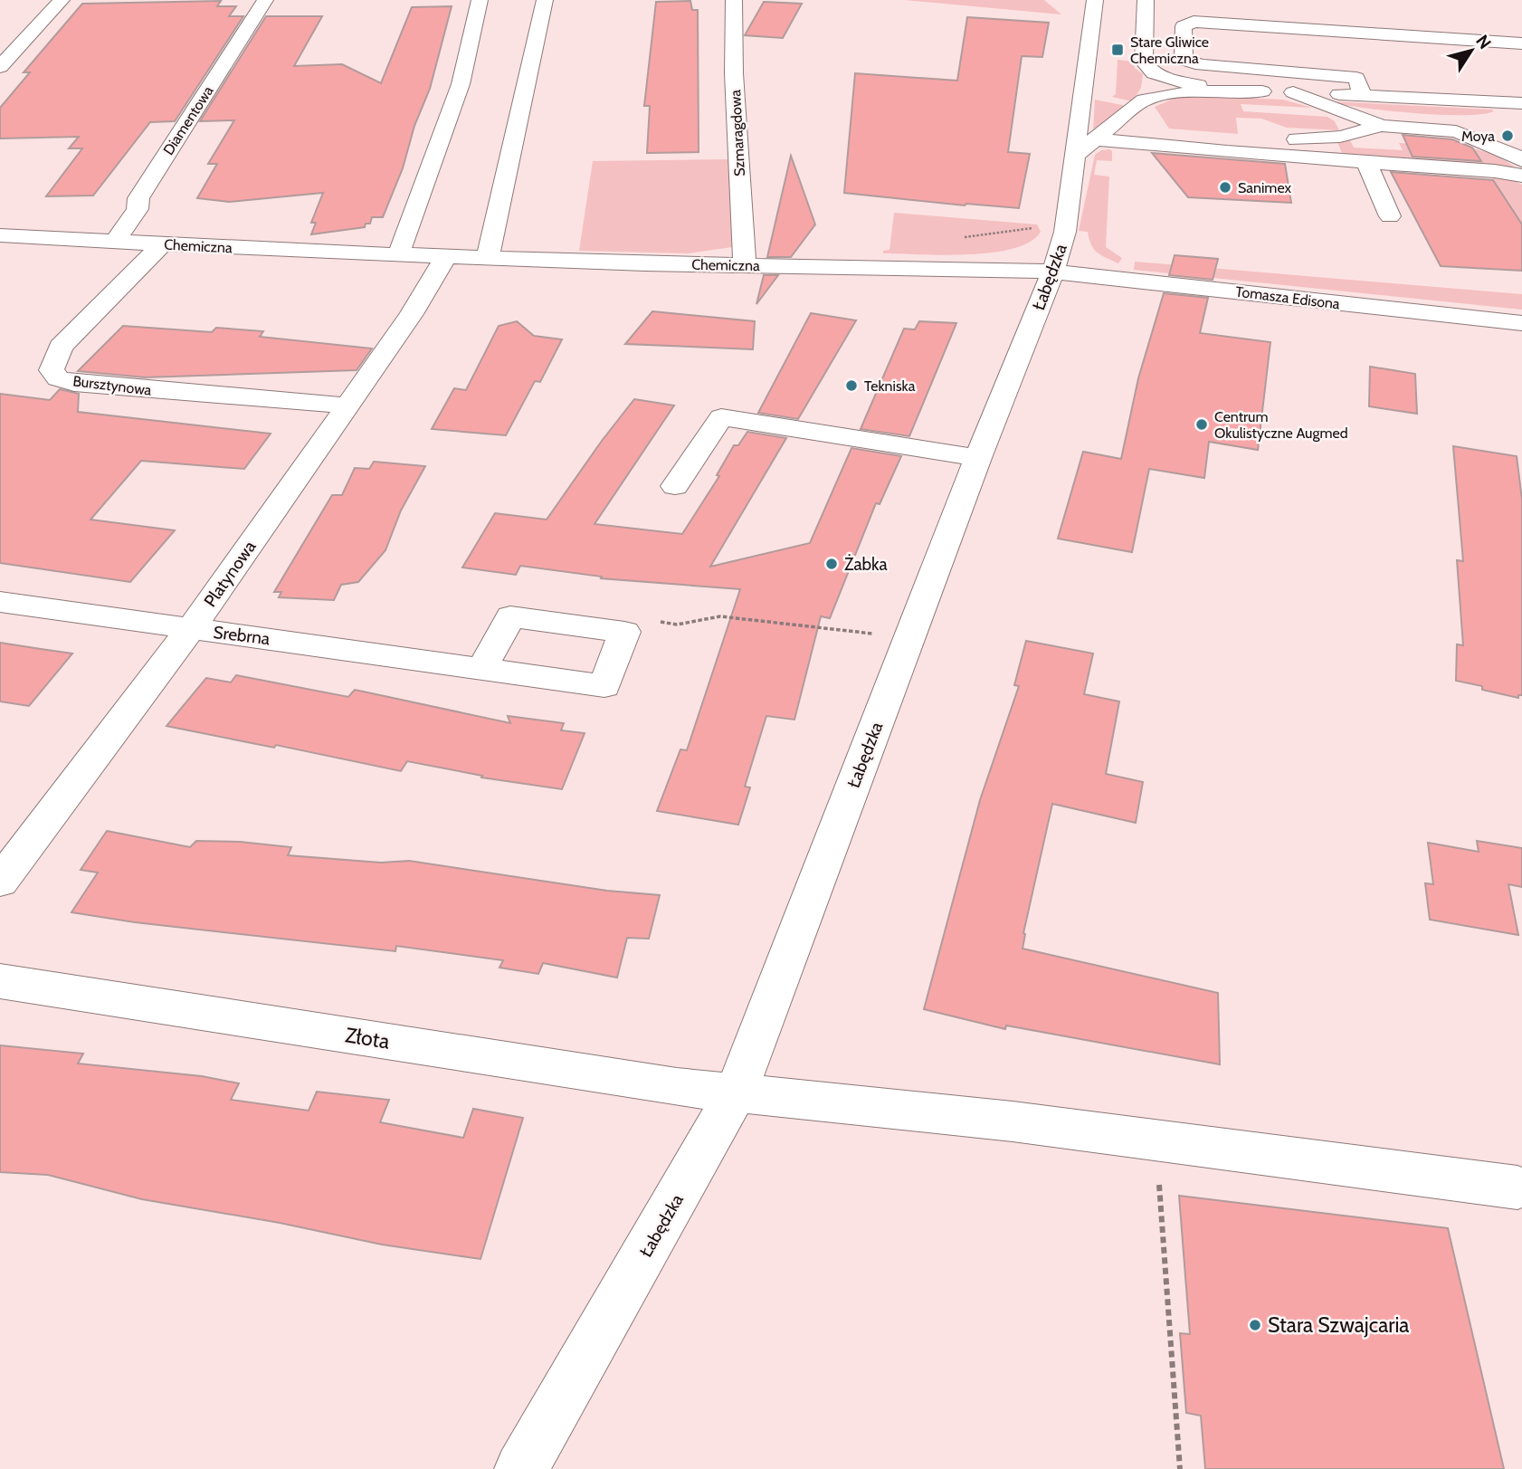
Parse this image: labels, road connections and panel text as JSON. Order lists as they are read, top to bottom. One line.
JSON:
{"streets":{"street":["Diamentowa","Szmaragdowa","Chemiczna","Łabędzka","Tomasza Edisona","Bursztynowa","Platynowa","Srebrna","Złota"]},"crossings":[["Diamentowa","Chemiczna"],["Szmaragdowa","Chemiczna"],["Chemiczna","Łabędzka"],["Chemiczna","Tomasza Edisona"],["Chemiczna","Bursztynowa"],["Chemiczna","Platynowa"],["Łabędzka","Tomasza Edisona"],["Łabędzka","Złota"],["Bursztynowa","Platynowa"],["Platynowa","Srebrna"]],"places":{"transit":["Stare Gliwice Chemiczna"],"other":["Moya","Sanimex","Tekniska","Centrum Okulistyczne Augmed","Żabka","Stara Szwajcaria"]},"north":"top right"}
